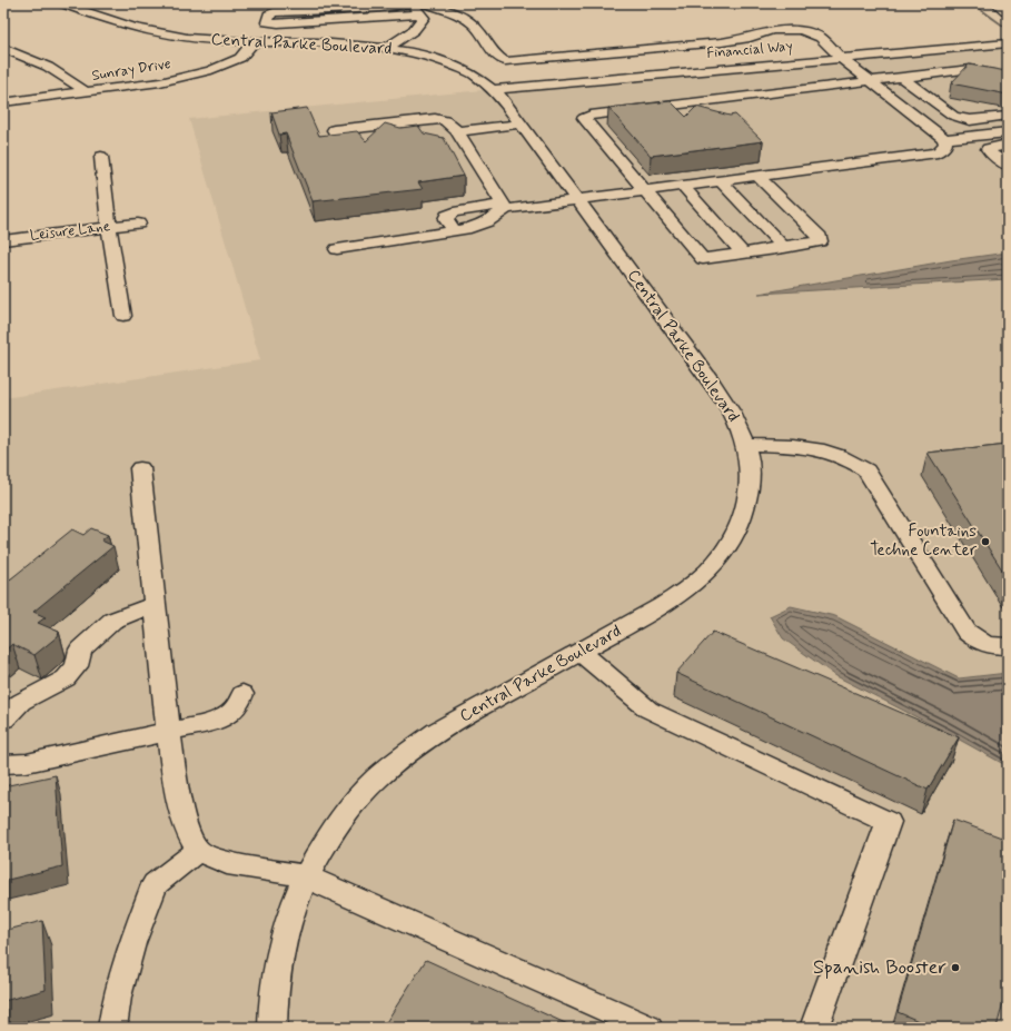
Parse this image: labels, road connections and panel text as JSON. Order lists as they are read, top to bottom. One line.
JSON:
{"streets":{"street":["Central Parke Boulevard","Financial Way","Sunray Drive","Leisure Lane"]},"crossings":[["Central Parke Boulevard","Financial Way"],["Central Parke Boulevard","Sunray Drive"]],"places":["Fountains Techne Center","Spanish Booster"]}
